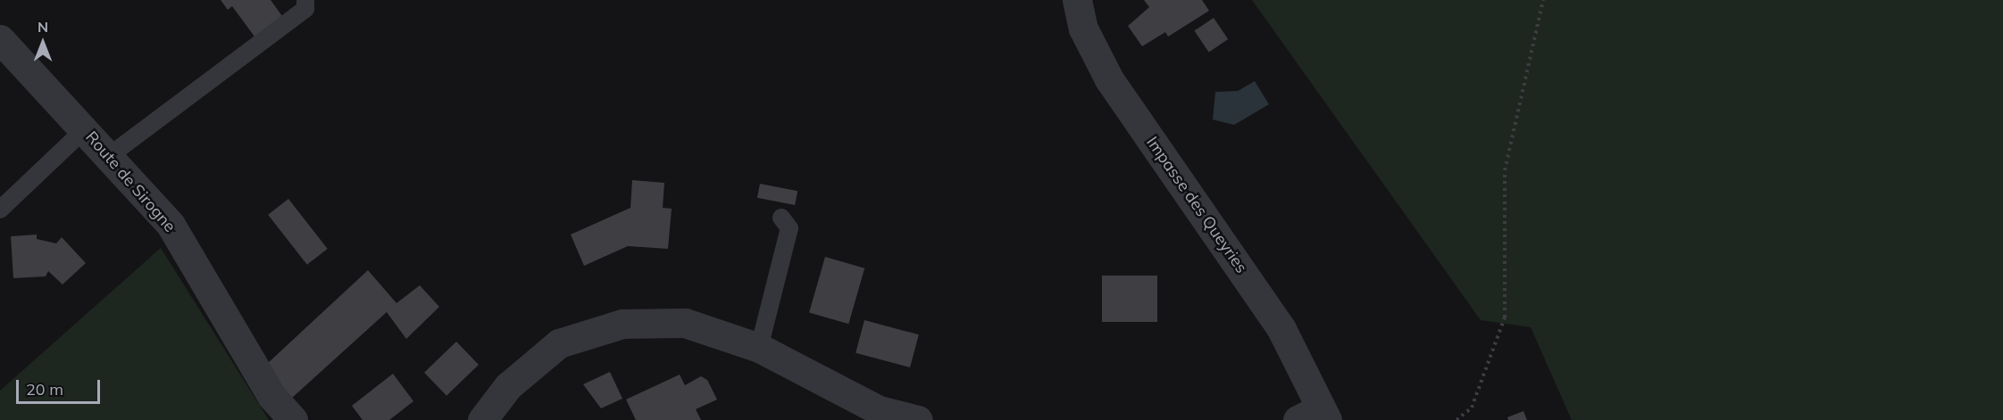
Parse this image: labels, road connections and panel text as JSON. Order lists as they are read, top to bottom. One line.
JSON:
{"streets":{"street":["Route de Sirogne","Impasse des Queyries"]},"scale_bar":"20 m","north":"top"}
